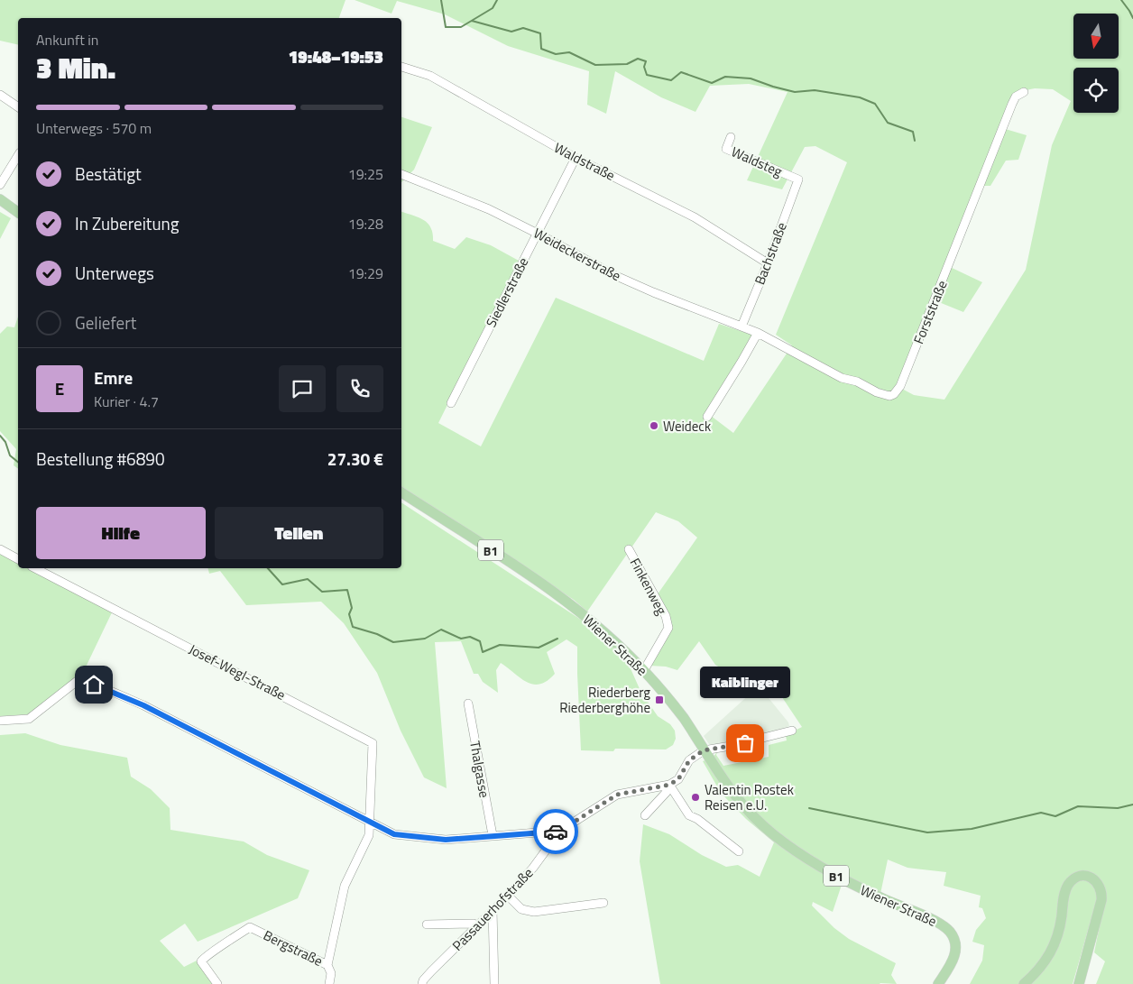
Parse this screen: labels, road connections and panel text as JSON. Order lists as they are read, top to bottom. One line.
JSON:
{"streets":{"main road":["B1","Wiener Straße"],"street":["Waldstraße","Waldsteg","Bachstraße","Weideckerstraße","Siedlerstraße","Forststraße","Finkenweg","Josef-Wegl-Straße","Thalgasse","Passauerhofstraße","Bergstraße"]},"crossings":[["Waldstraße","Bachstraße"],["Waldstraße","Siedlerstraße"],["Waldsteg","Bachstraße"],["Bachstraße","Weideckerstraße"],["Weideckerstraße","Siedlerstraße"],["Weideckerstraße","Forststraße"],["Finkenweg","Wiener Straße"],["Josef-Wegl-Straße","Bergstraße"]],"places":{"other":["Weideck","Kaiblinger","Valentin Rostek Reisen e.U."],"transit":["Riederberg Riederberghöhe"]},"north":"bottom","page":{"heading":["3 Min.","Ankunft in","19:48–19:53"],"panel":["Emre","Kurier · 4.7","Bestellung #6890","27.30 €"],"bar":"Unterwegs · 570 m","list":[["Bestätigt","19:25"],["In Zubereitung","19:28"],["Unterwegs","19:29"],"Geliefert"],"round":"E","buttons":["Hilfe","Teilen"],"bubble":"Kaiblinger"}}
